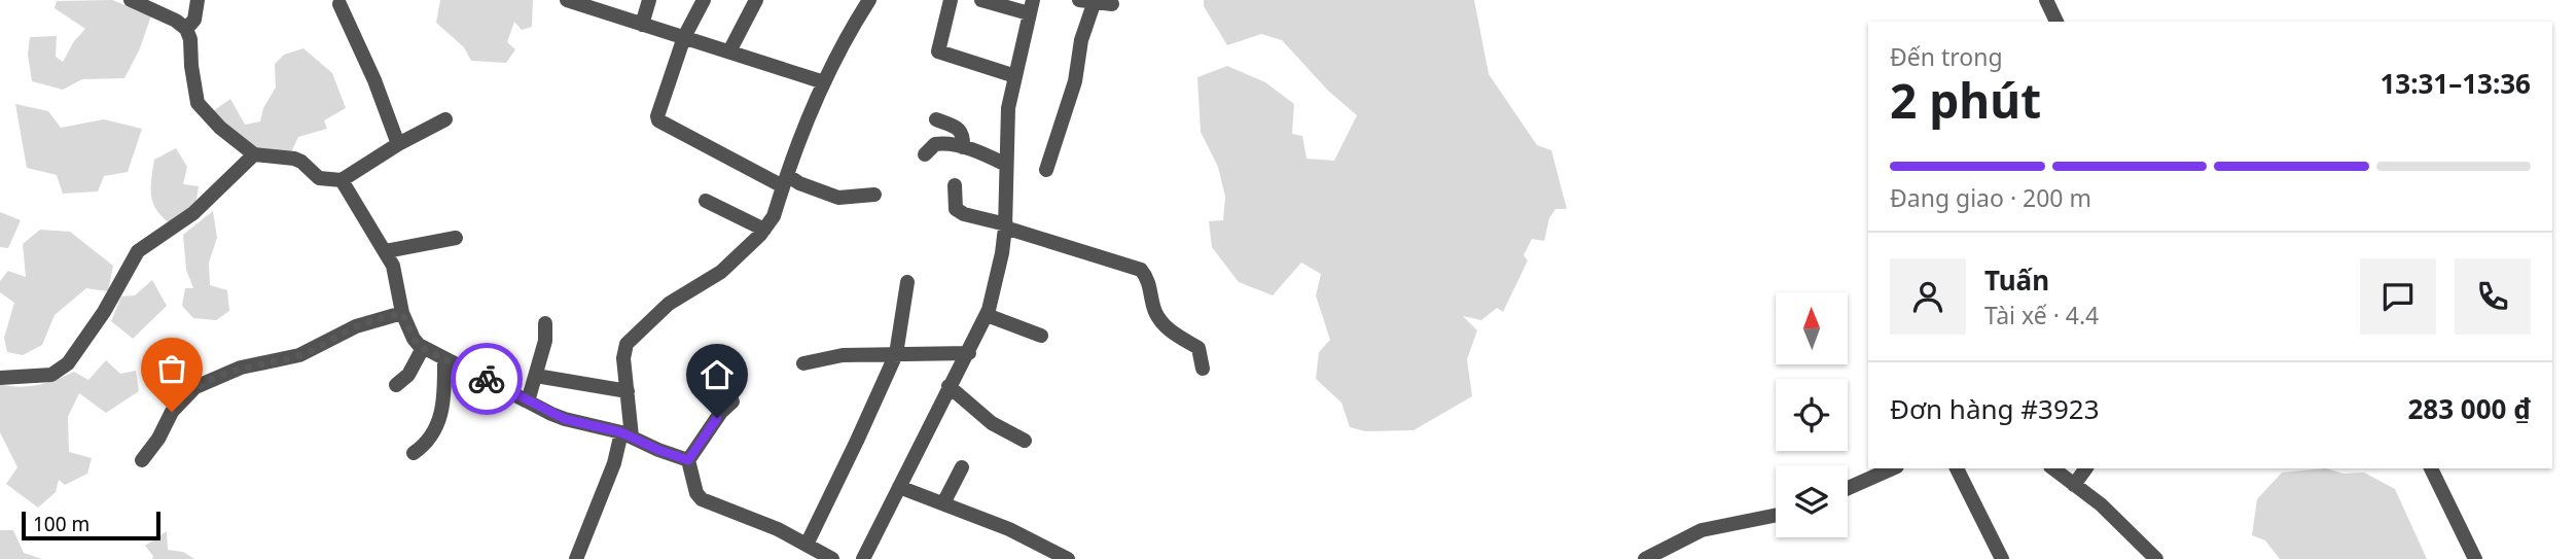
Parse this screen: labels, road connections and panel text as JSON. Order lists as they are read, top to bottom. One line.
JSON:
{"scale_bar":"100 m","north":"top","page":{"heading":["2 phút","Đến trong","13:31–13:36"],"panel":["Tuấn","Tài xế · 4.4","Đơn hàng #3923","283 000 ₫"],"bar":"Đang giao · 200 m","scale":"100 m"}}
